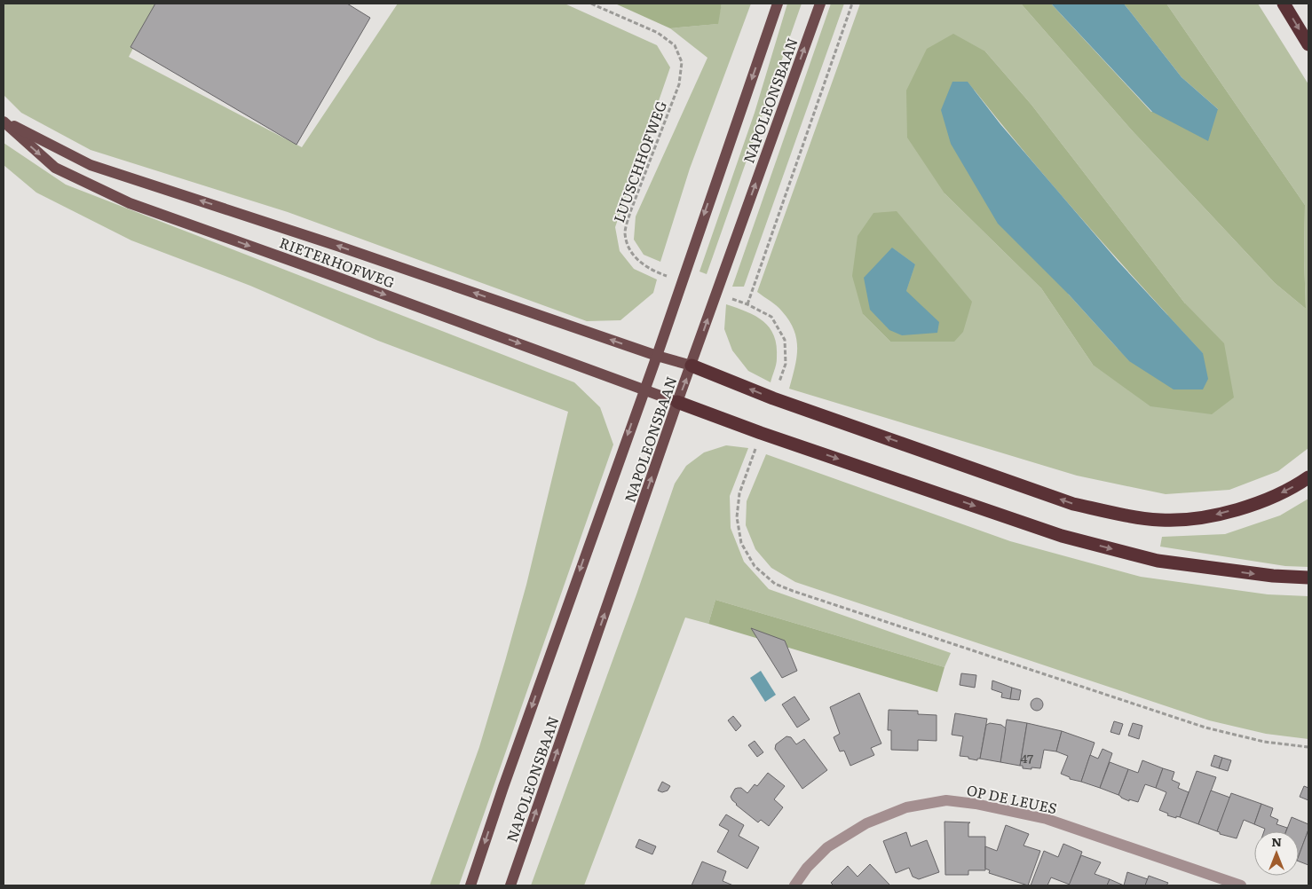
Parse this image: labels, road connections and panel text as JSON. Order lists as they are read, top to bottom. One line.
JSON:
{"streets":{"main road":["NAPOLEONSBAAN","RIETERHOFWEG"],"street":["OP DE LEUES"],"path":["LUUSCHHOFWEG"]},"crossings":[["NAPOLEONSBAAN","LUUSCHHOFWEG"],["NAPOLEONSBAAN","RIETERHOFWEG"]],"house_numbers":["47"],"north":"top"}
